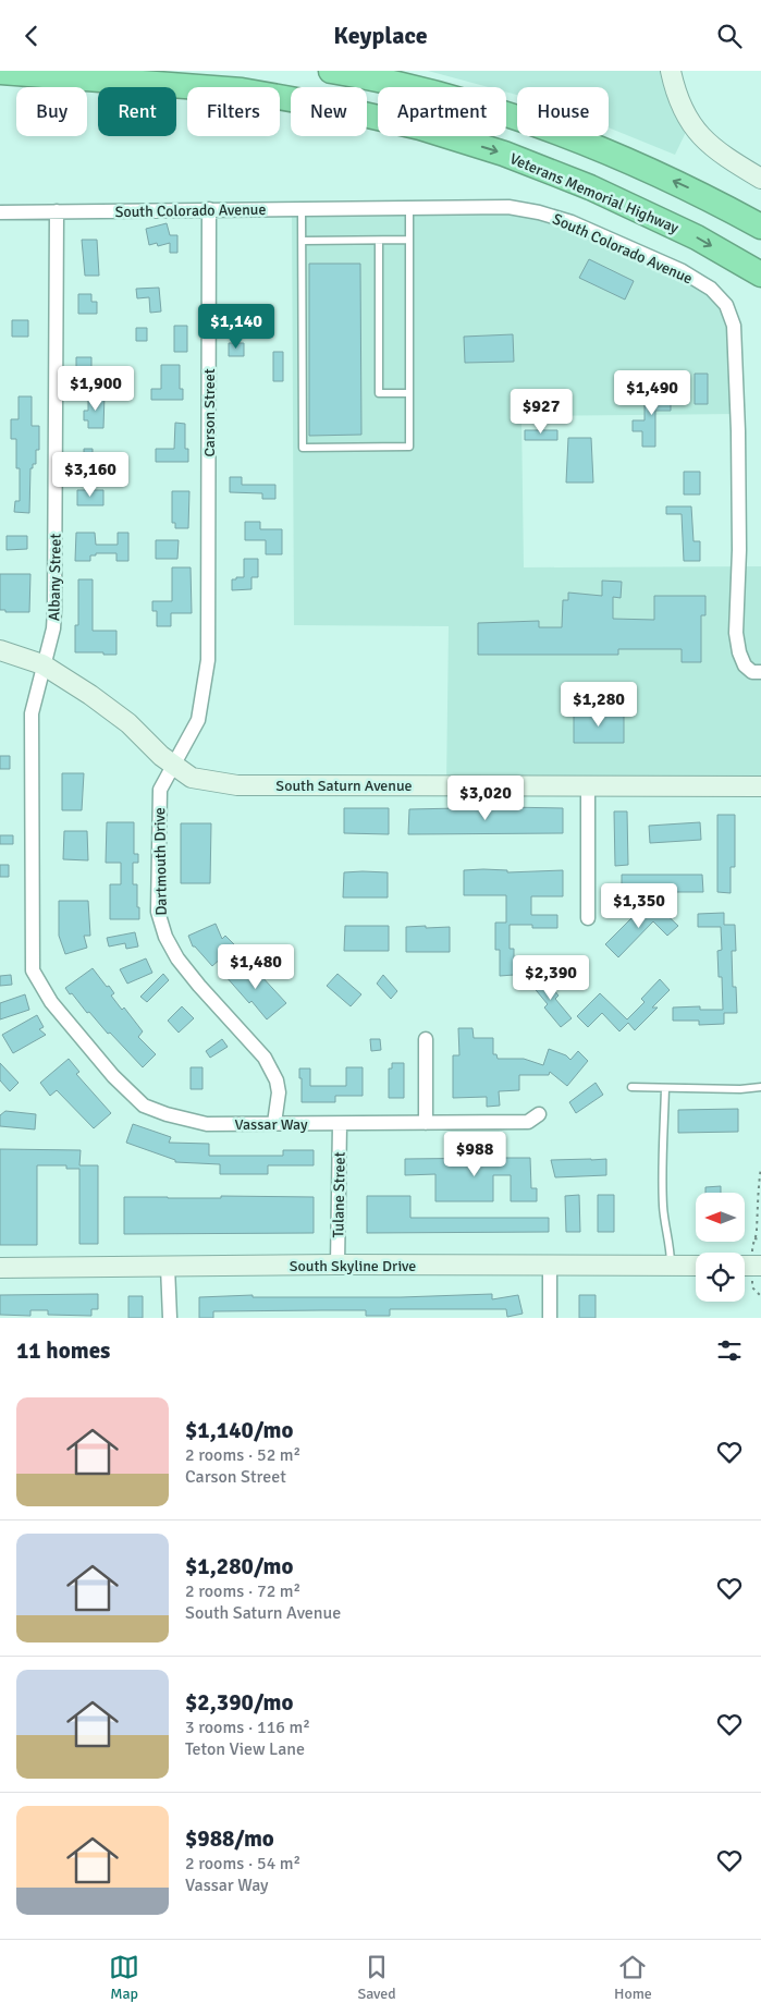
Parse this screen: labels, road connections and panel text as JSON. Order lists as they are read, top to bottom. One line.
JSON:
{"streets":{"highway":["Veterans Memorial Highway"],"street":["South Colorado Avenue","Carson Street","Albany Street","South Saturn Avenue","Dartmouth Drive","Vassar Way","Tulane Street","South Skyline Drive"]},"crossings":[["South Colorado Avenue","Carson Street"],["South Colorado Avenue","Albany Street"],["Carson Street","South Saturn Avenue"],["Carson Street","Dartmouth Drive"],["Albany Street","South Saturn Avenue"],["Albany Street","Vassar Way"],["Dartmouth Drive","Vassar Way"],["Vassar Way","Tulane Street"],["Tulane Street","South Skyline Drive"]],"north":"left","page":{"header":"Keyplace","chip":["Buy","Rent","Filters","New","Apartment","House"],"price":["$1,140","$1,900","$1,490","$927","$3,160","$1,280","$3,020","$1,350","$1,480","$2,390","$988"],"heading":"11 homes","list":[{"name":"$1,140/mo","note":"2 rooms · 52 m² · Carson Street"},{"name":"$1,280/mo","note":"2 rooms · 72 m² · South Saturn Avenue"},{"name":"$2,390/mo","note":"3 rooms · 116 m² · Teton View Lane"},{"name":"$988/mo","note":"2 rooms · 54 m² · Vassar Way"}],"tabs":["Map","Saved","Home"]}}
